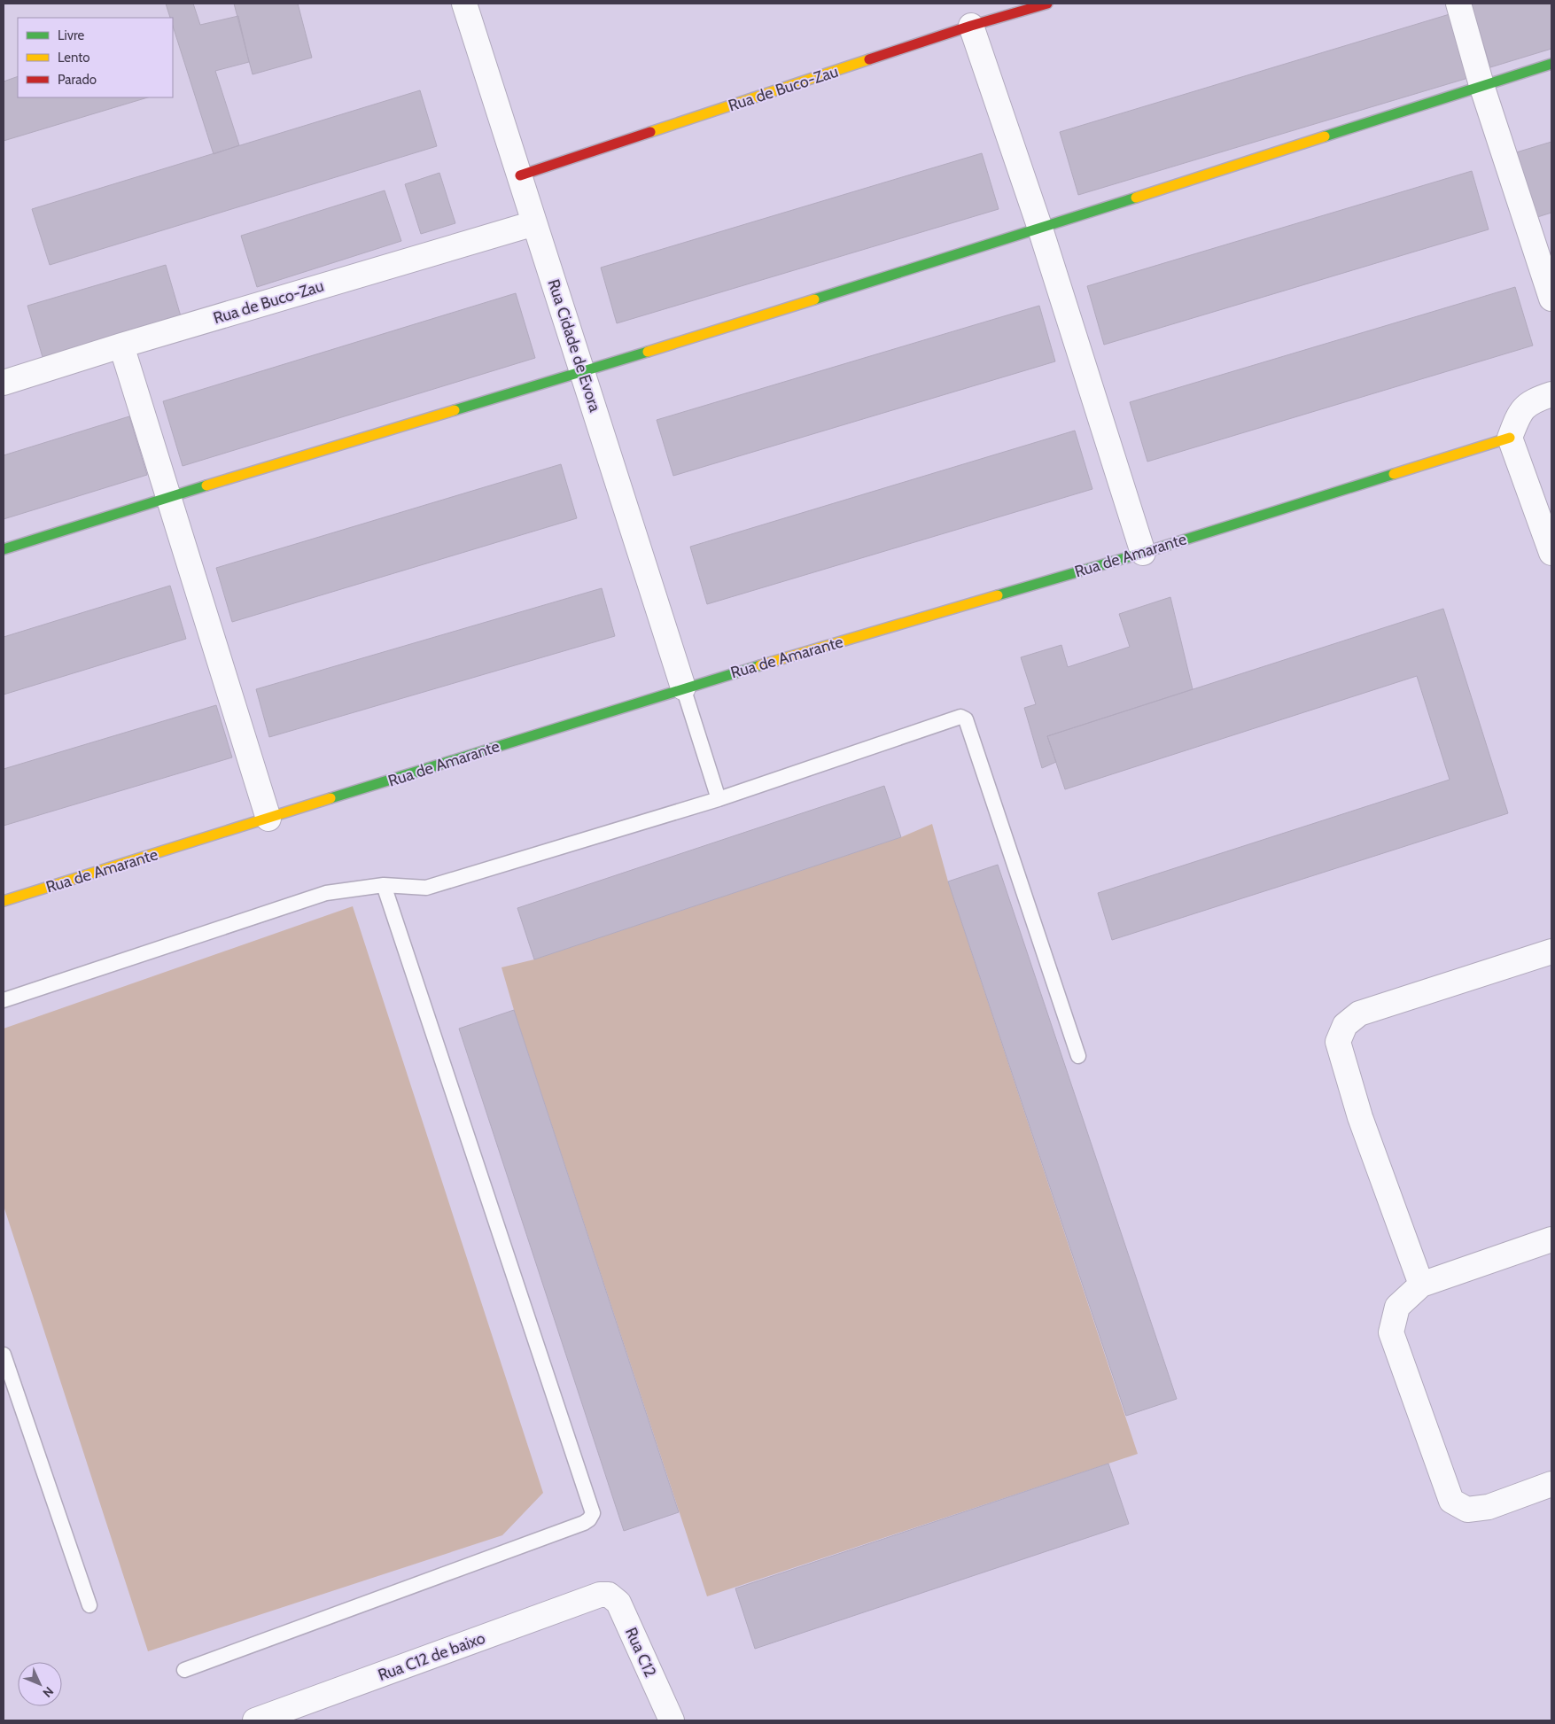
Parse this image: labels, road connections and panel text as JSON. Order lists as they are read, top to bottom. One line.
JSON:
{"streets":{"street":["Rua de Buco-Zau","Rua Cidade de Evora","Rua de Amarante","Rua C12","Rua C12 de baixo"]},"crossings":[["Rua de Buco-Zau","Rua Cidade de Evora"],["Rua Cidade de Evora","Rua de Amarante"],["Rua C12","Rua C12 de baixo"]],"legend":["Livre","Lento","Parado"],"north":"bottom right"}
